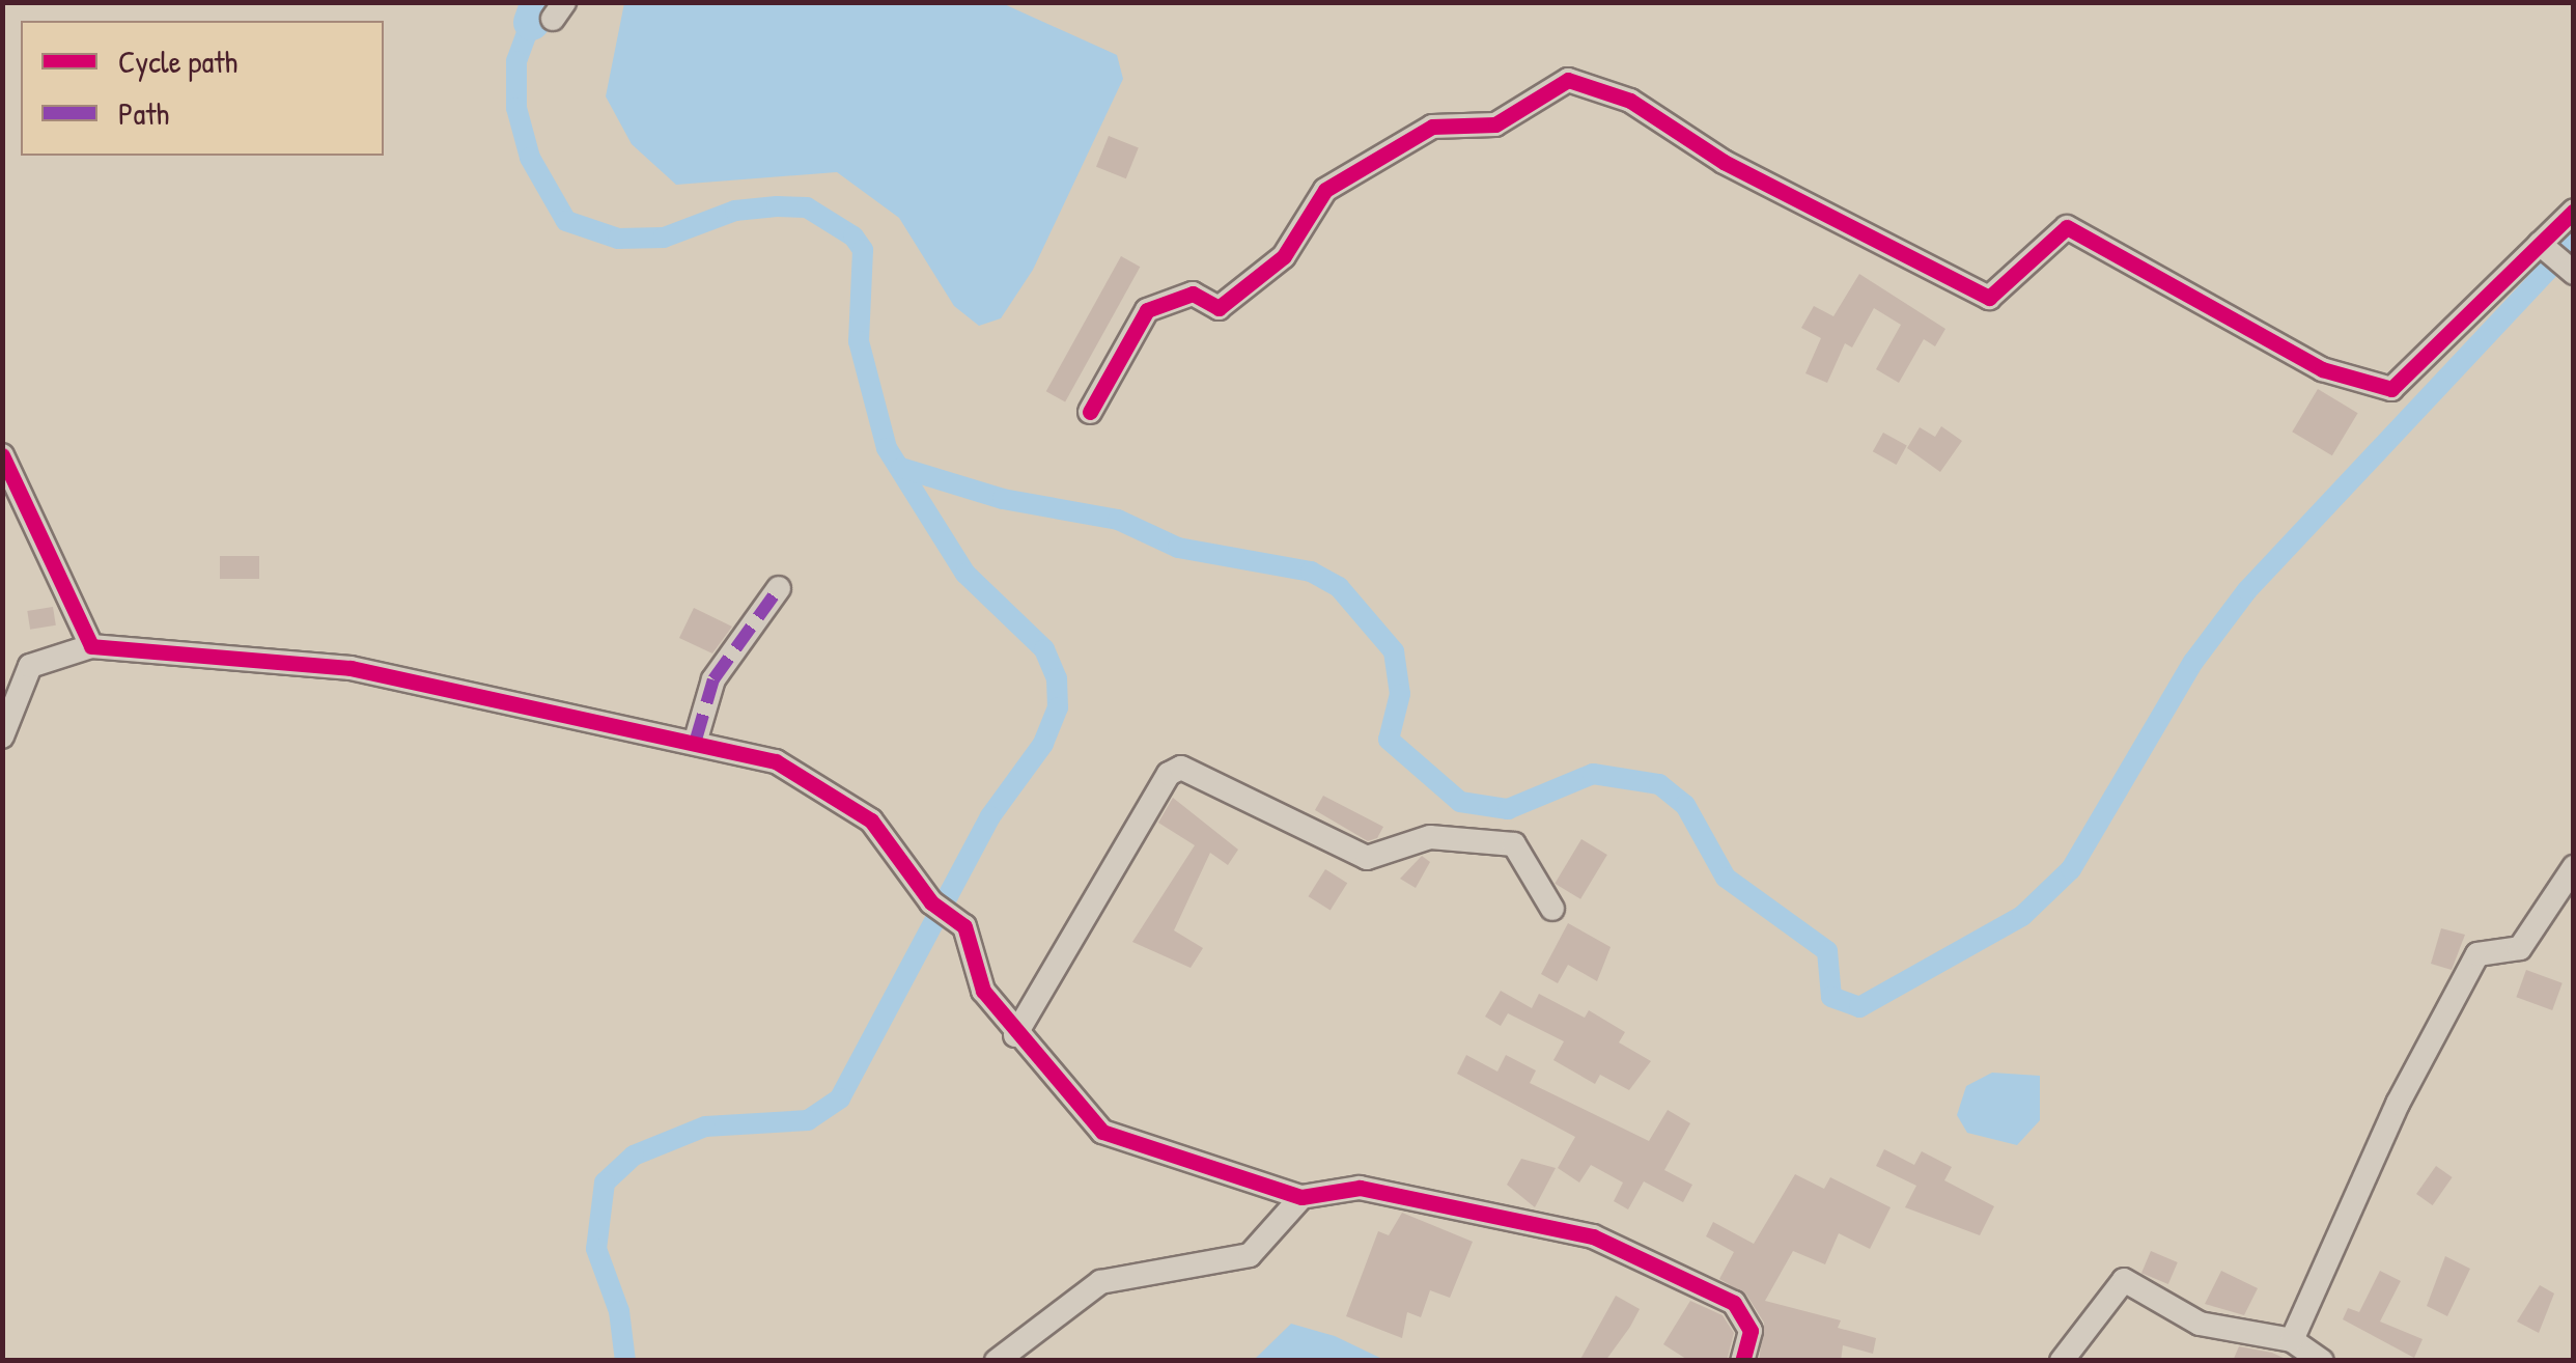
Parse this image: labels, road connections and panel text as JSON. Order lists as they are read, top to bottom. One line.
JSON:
{"legend":["Cycle path","Path"]}
